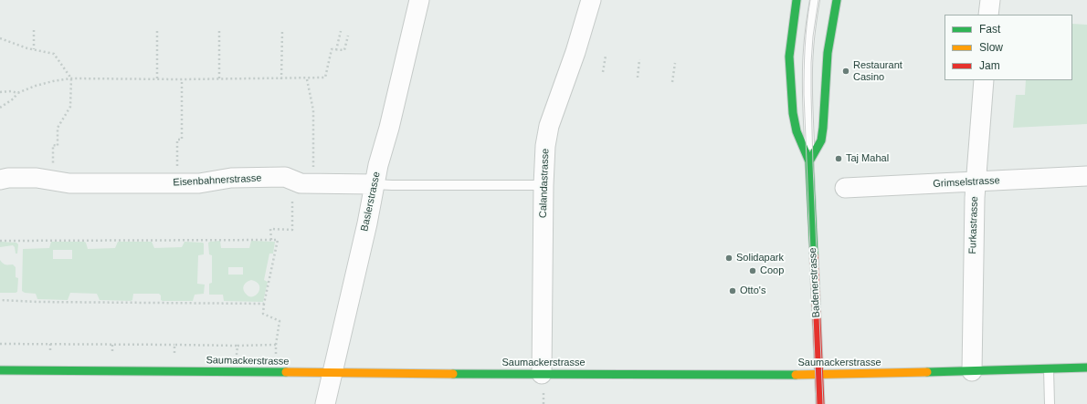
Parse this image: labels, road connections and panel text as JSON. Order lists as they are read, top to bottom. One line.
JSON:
{"streets":{"street":["Eisenbahnerstrasse","Grimselstrasse","Calandastrasse","Baslerstrasse","Furkastrasse","Badenerstrasse","Saumackerstrasse"]},"crossings":[["Eisenbahnerstrasse","Calandastrasse"],["Eisenbahnerstrasse","Baslerstrasse"],["Grimselstrasse","Furkastrasse"],["Calandastrasse","Saumackerstrasse"],["Baslerstrasse","Saumackerstrasse"],["Furkastrasse","Saumackerstrasse"],["Badenerstrasse","Saumackerstrasse"]],"places":["Restaurant Casino","Taj Mahal","Solidapark","Coop","Otto's"],"legend":["Fast","Slow","Jam"]}
